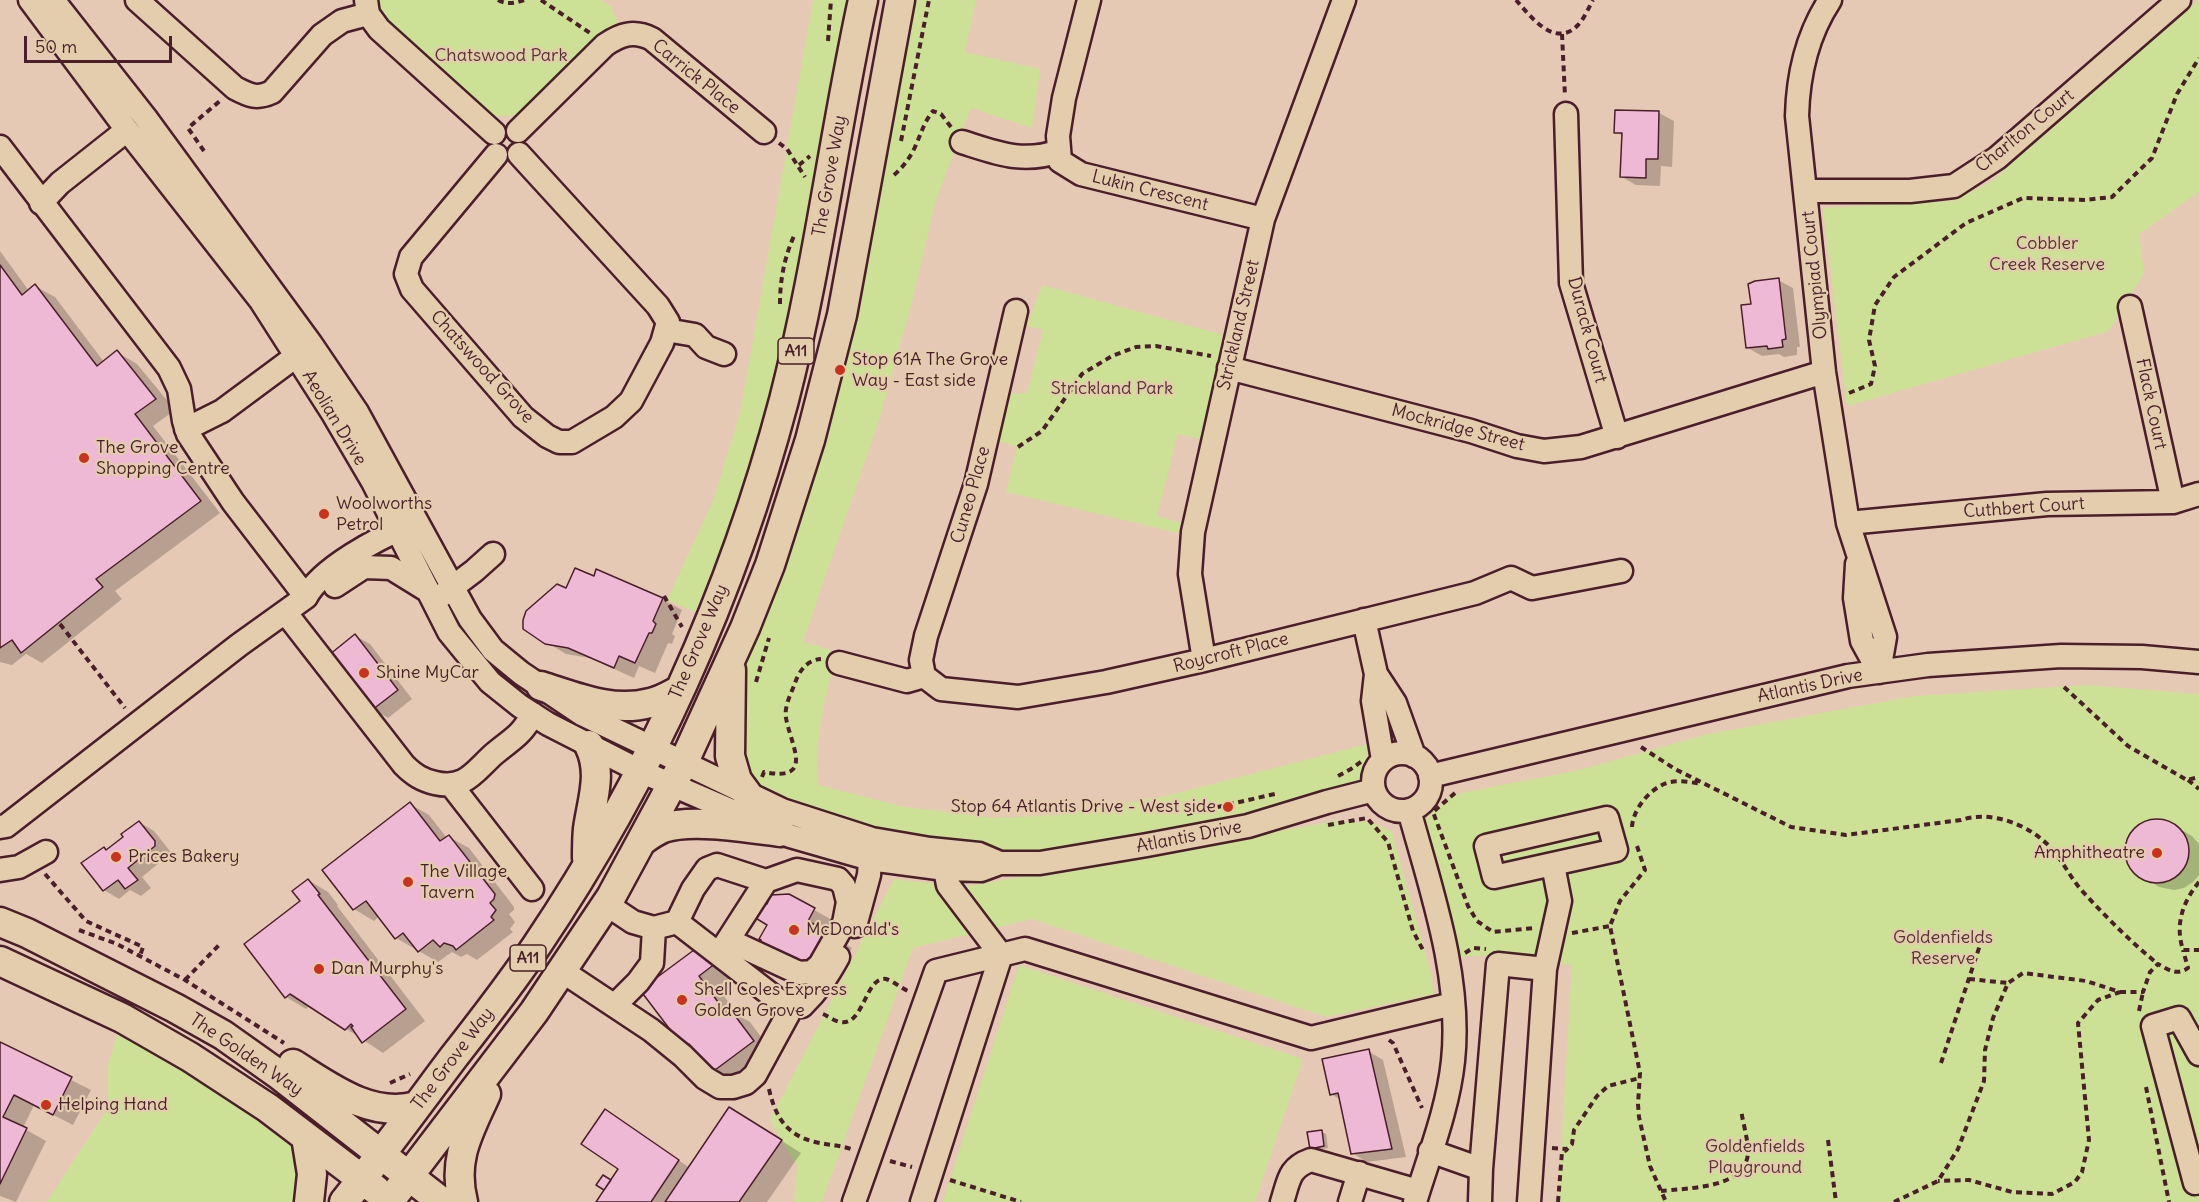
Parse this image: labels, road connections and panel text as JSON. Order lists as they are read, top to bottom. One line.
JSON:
{"streets":{"main road":["The Grove Way","A11","The Golden Way"],"street":["Carrick Place","Charlton Court","Lukin Crescent","Olympiad Court","Strickland Street","Durack Court","Chatswood Grove","Flack Court","Aeolian Drive","Mockridge Street","Cuneo Place","Cuthbert Court","Roycroft Place","Atlantis Drive"]},"crossings":[["Carrick Place","Chatswood Grove"],["Charlton Court","Olympiad Court"],["The Grove Way","Aeolian Drive"],["The Grove Way","Atlantis Drive"],["The Grove Way","The Golden Way"],["Lukin Crescent","Strickland Street"],["Olympiad Court","Mockridge Street"],["Olympiad Court","Cuthbert Court"],["Olympiad Court","Atlantis Drive"],["Strickland Street","Mockridge Street"],["Strickland Street","Roycroft Place"],["Durack Court","Mockridge Street"],["Flack Court","Cuthbert Court"],["Aeolian Drive","Atlantis Drive"],["Cuneo Place","Roycroft Place"]],"parks":["Chatswood Park","Cobbler Creek Reserve","Strickland Park","Goldenfields Reserve","Goldenfields Playground"],"places":["Stop 61A The Grove Way - East side","The Grove Shopping Centre","Woolworths Petrol","Shine MyCar","Stop 64 Atlantis Drive - West side","Amphitheatre","Prices Bakery","The Village Tavern","McDonald's","Dan Murphy's","Shell Coles Express Golden Grove","Helping Hand"],"scale_bar":"50 m"}
